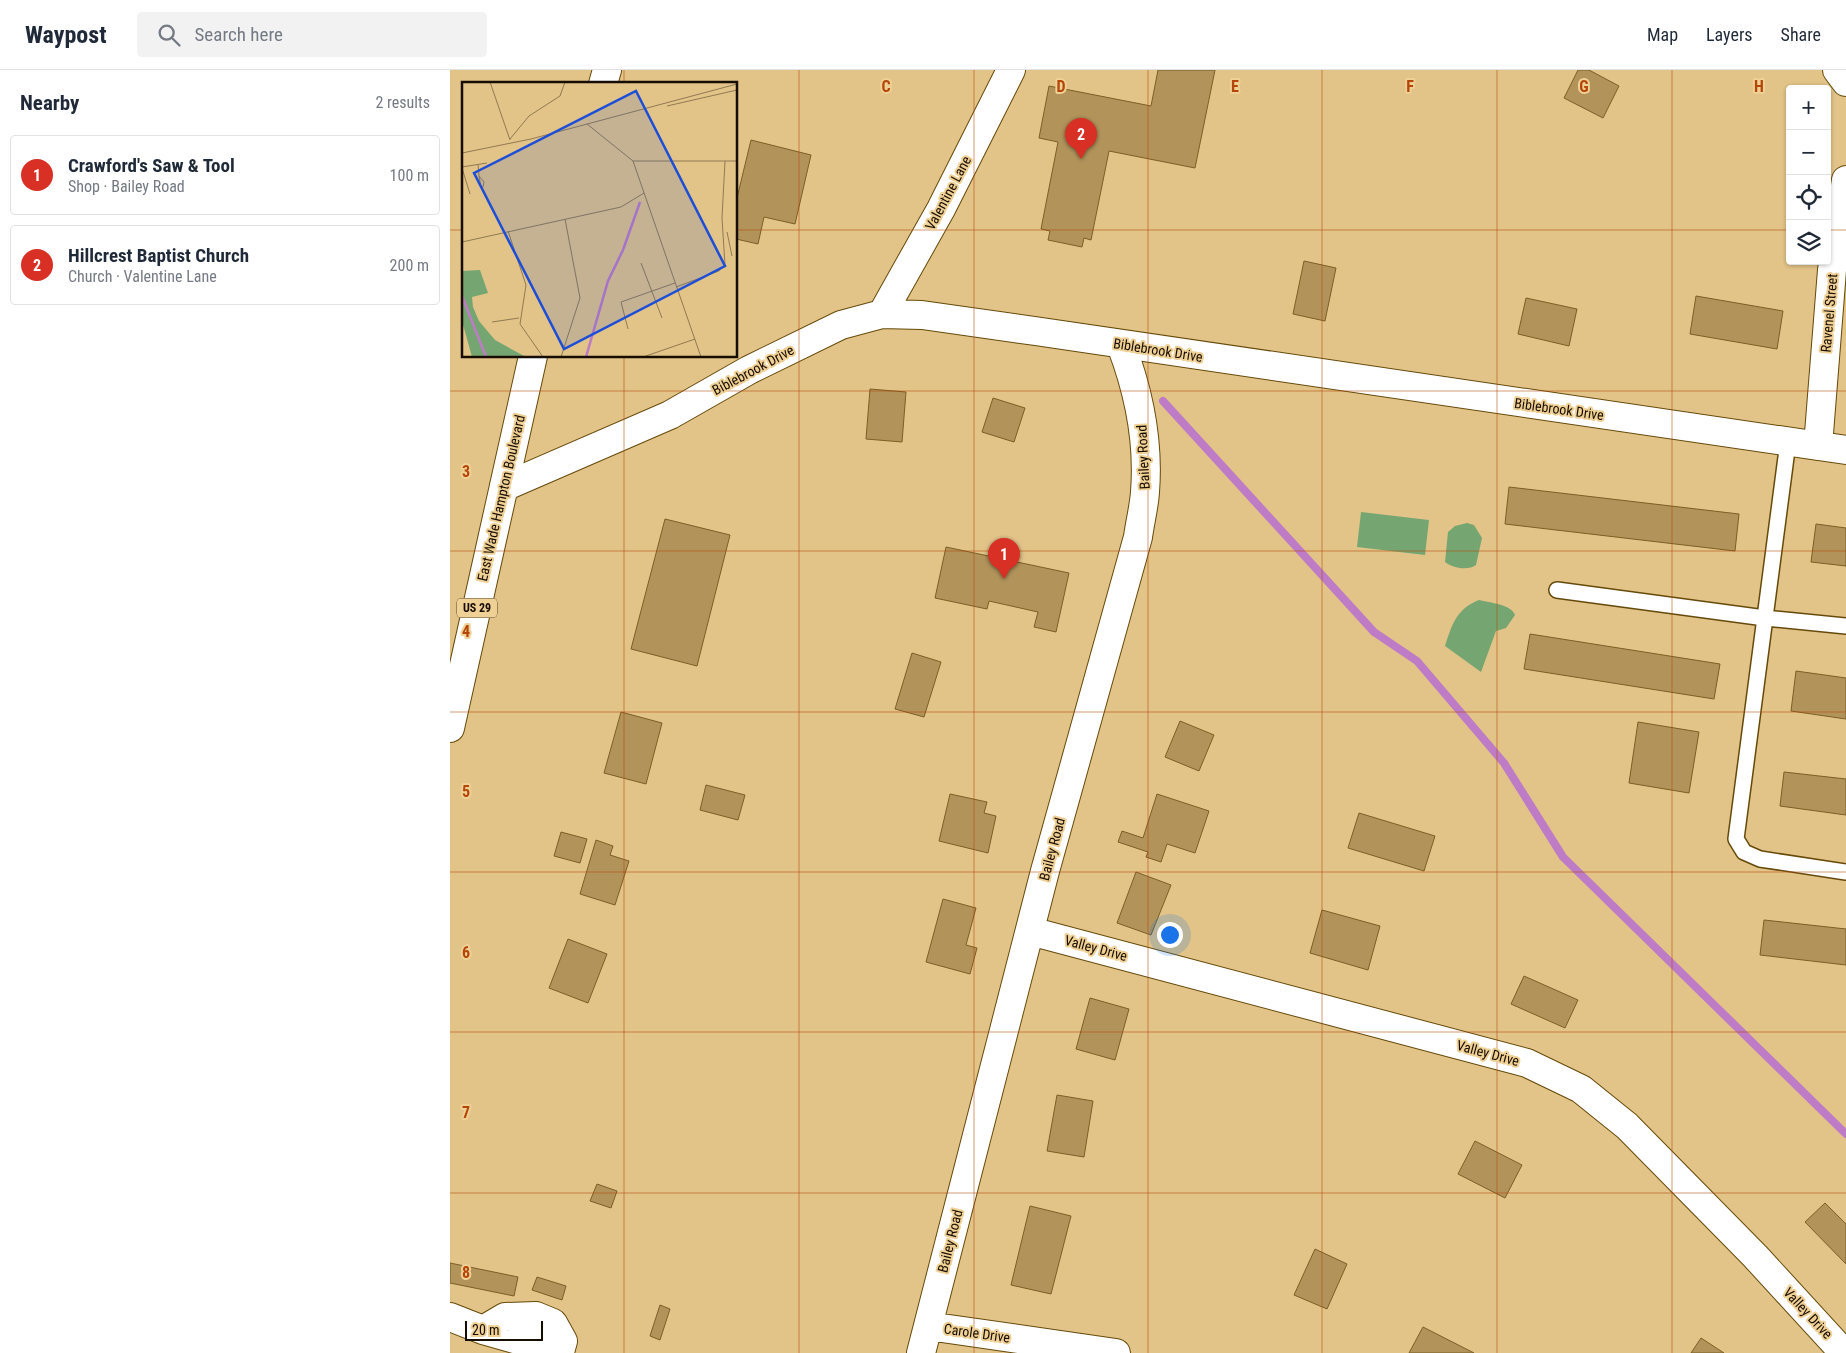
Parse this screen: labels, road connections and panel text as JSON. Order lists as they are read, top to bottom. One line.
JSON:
{"streets":{"street":["Valentine Lane","Ravenel Street","Biblebrook Drive","Bailey Road","East Wade Hampton Boulevard","US 29","Valley Drive","Carole Drive"]},"crossings":[["Valentine Lane","Biblebrook Drive"],["Ravenel Street","Biblebrook Drive"],["Biblebrook Drive","Bailey Road"],["Biblebrook Drive","East Wade Hampton Boulevard"],["Bailey Road","Valley Drive"],["Bailey Road","Carole Drive"]],"scale_bar":"20 m","page":{"header":"Waypost","search":"Search here","nav":["Map","Layers","Share"],"heading":["Nearby","2 results"],"map_buttons":["+","−"],"pins":["2","1"],"list":[{"mark":"1","name":"Crawford's Saw & Tool","note":"Shop · Bailey Road","value":"100 m"},{"mark":"2","name":"Hillcrest Baptist Church","note":"Church · Valentine Lane","value":"200 m"}],"scale":"20 m"},"grid":{"columns":["C","D","E","F","G","H"],"rows":["3","4","5","6","7","8"]}}
